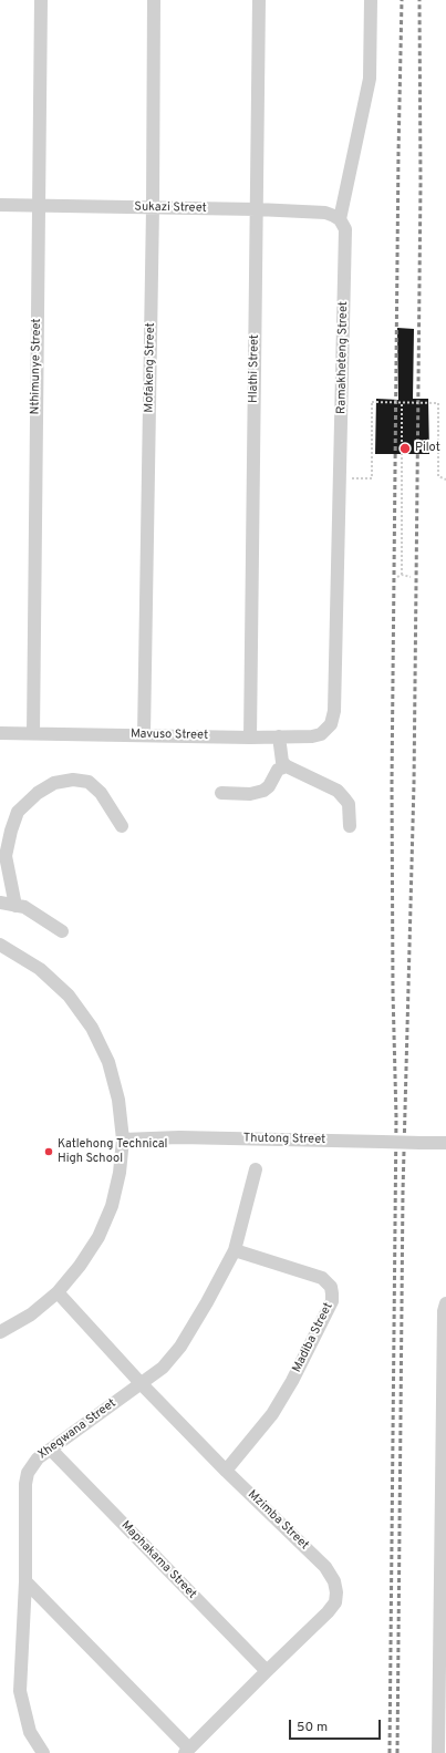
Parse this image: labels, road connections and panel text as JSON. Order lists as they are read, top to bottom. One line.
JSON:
{"streets":{"street":["Sukazi Street","Ramakheteng Street","Nthimunye Street","Mofakeng Street","Hlathi Street","Mavuso Street","Thutong Street","Madiba Street","Xhegwana Street","Mzimba Street","Maphakama Street"]},"crossings":[["Sukazi Street","Ramakheteng Street"],["Sukazi Street","Nthimunye Street"],["Sukazi Street","Mofakeng Street"],["Sukazi Street","Hlathi Street"],["Ramakheteng Street","Mavuso Street"],["Nthimunye Street","Mavuso Street"],["Mofakeng Street","Mavuso Street"],["Hlathi Street","Mavuso Street"],["Madiba Street","Xhegwana Street"],["Madiba Street","Mzimba Street"],["Xhegwana Street","Mzimba Street"],["Xhegwana Street","Maphakama Street"],["Mzimba Street","Maphakama Street"]],"places":["Pilot","Katlehong Technical High School"],"scale_bar":"50 m"}
